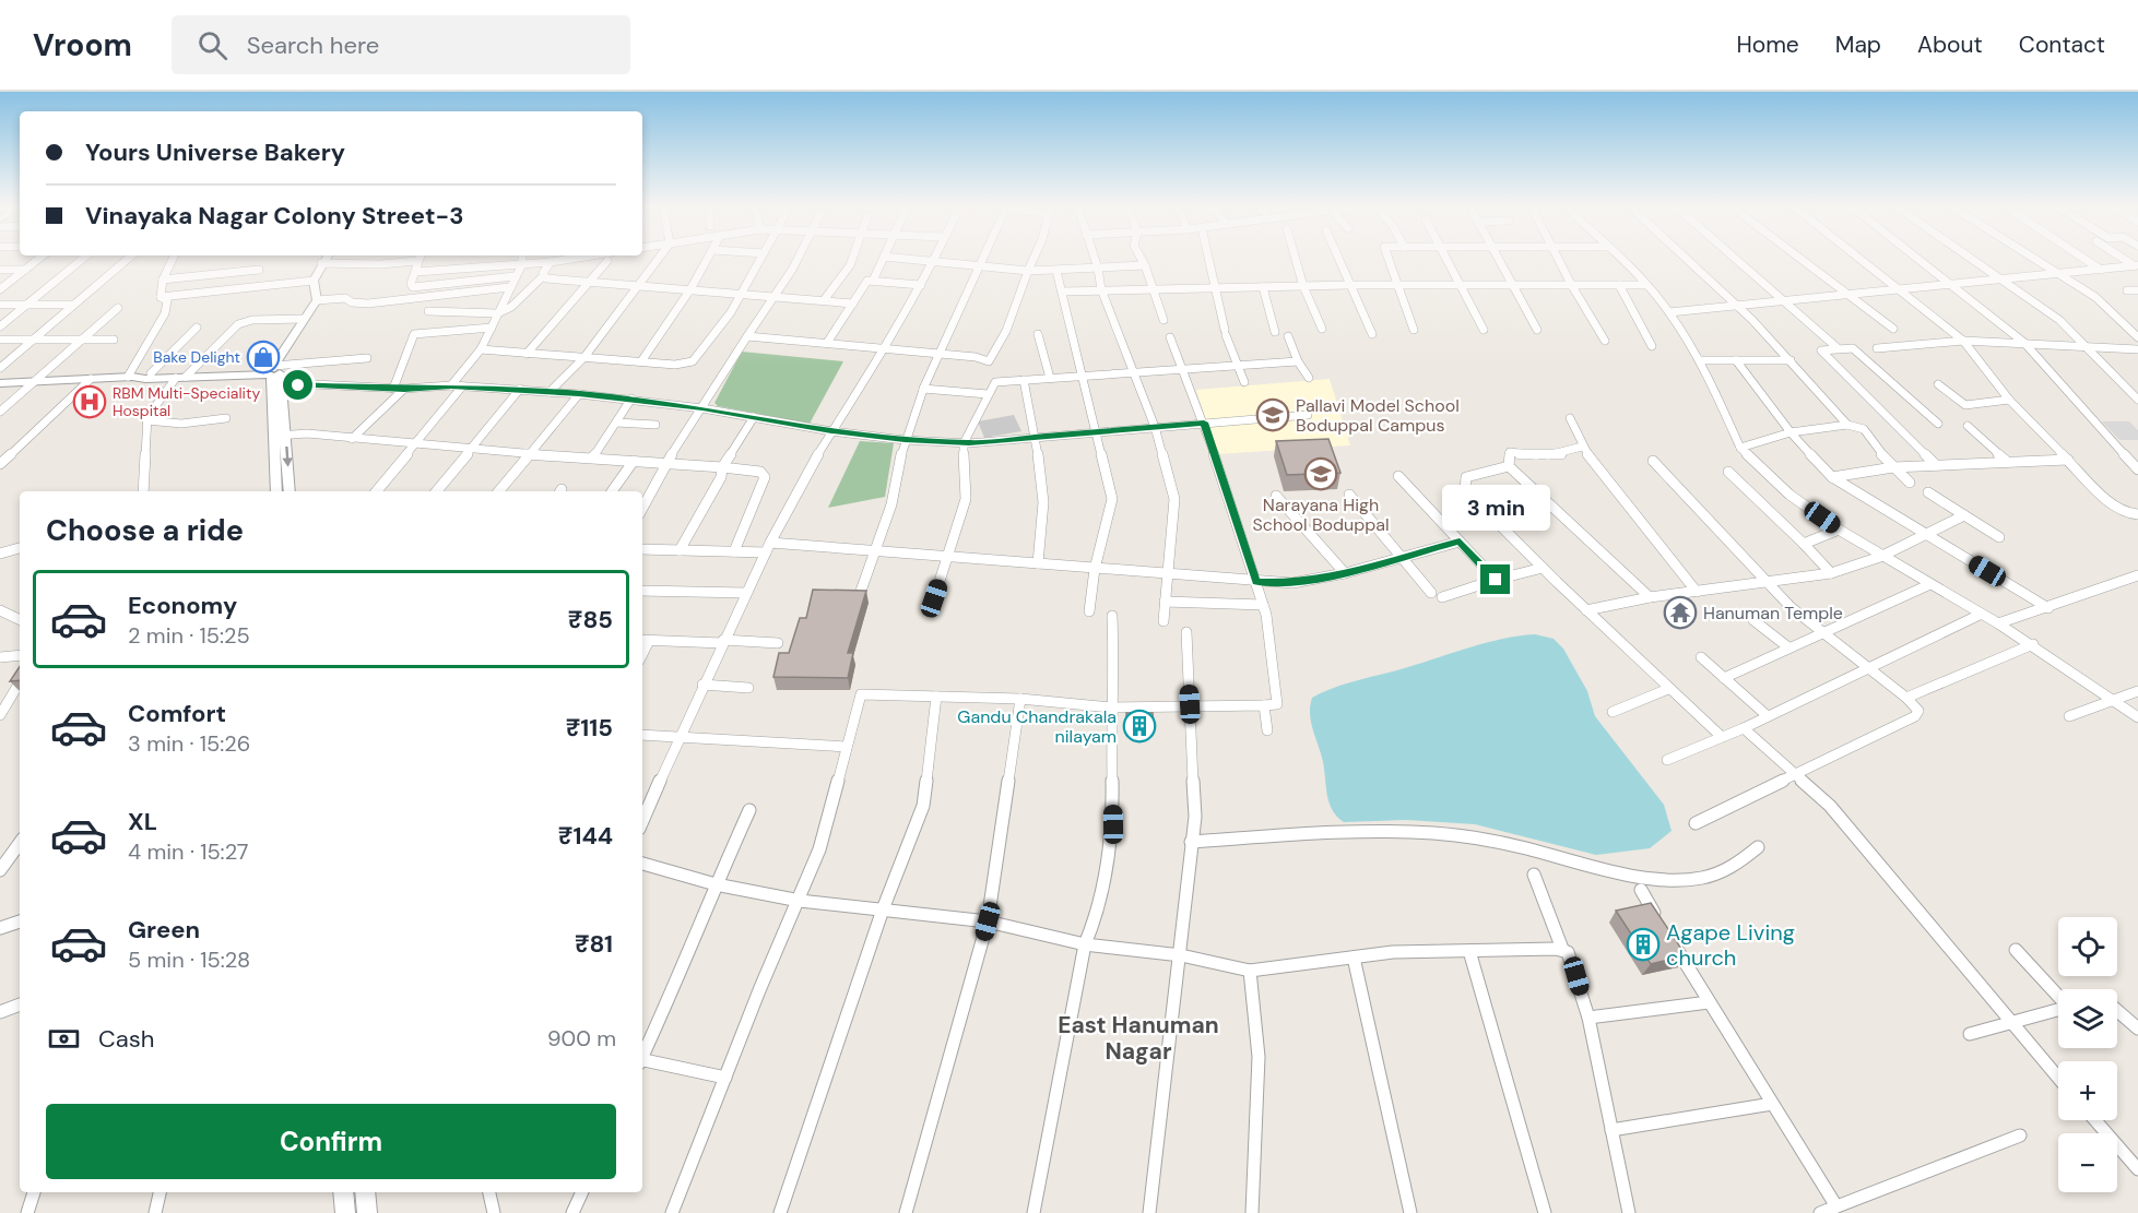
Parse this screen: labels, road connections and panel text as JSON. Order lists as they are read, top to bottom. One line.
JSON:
{"districts":["East Hanuman Nagar"],"places":{"shop":["Bake Delight"],"hospital":["RBM Multi-Speciality Hospital"],"school or university":["Pallavi Model School Boduppal Campus","Narayana High School Boduppal"],"temple":["Hanuman Temple"],"building":["Gandu Chandrakala nilayam","Agape Living church"]},"page":{"header":"Vroom","search":"Search here","nav":["Home","Map","About","Contact"],"banner":["Yours Universe Bakery","Vinayaka Nagar Colony Street-3"],"bubble":"3 min","heading":"Choose a ride","list":[{"name":"Economy","note":"2 min · 15:25","value":"₹85"},{"name":"Comfort","note":"3 min · 15:26","value":"₹115"},{"name":"XL","note":"4 min · 15:27","value":"₹144"},{"name":"Green","note":"5 min · 15:28","value":"₹81"}],"map_buttons":["+","−"],"pay":["Cash","900 m"],"buttons":"Confirm"}}
